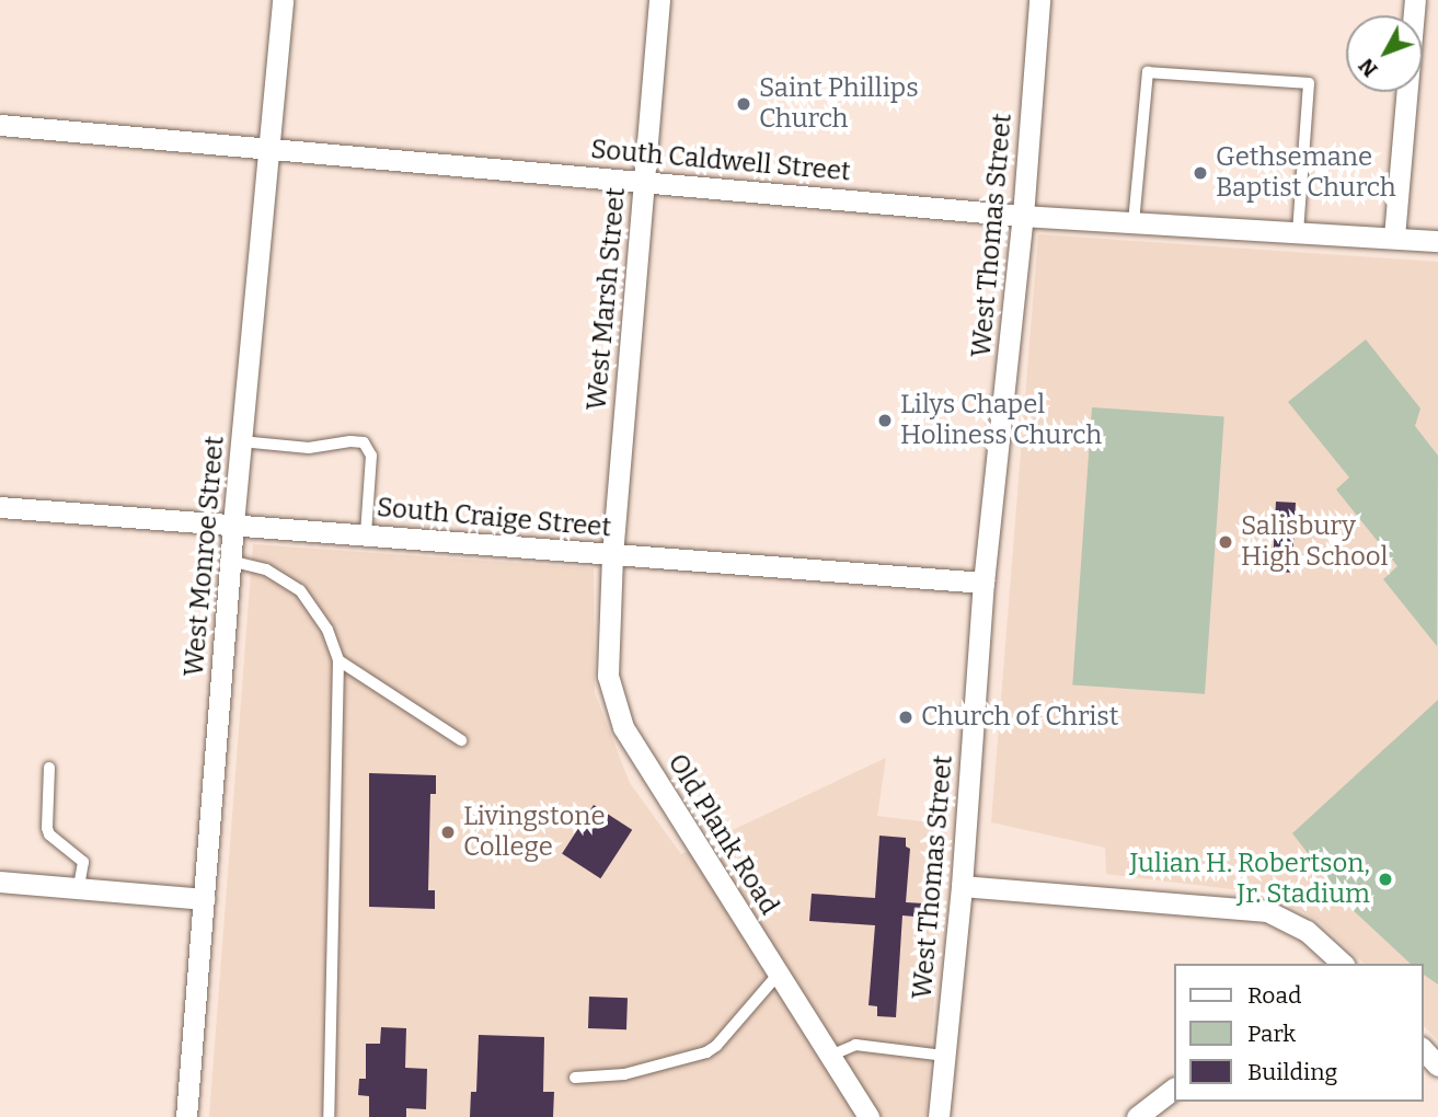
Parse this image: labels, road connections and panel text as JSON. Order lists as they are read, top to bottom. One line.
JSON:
{"streets":{"street":["South Caldwell Street","West Thomas Street","West Marsh Street","South Craige Street","West Monroe Street","Old Plank Road"]},"crossings":[["South Caldwell Street","West Thomas Street"],["South Caldwell Street","West Marsh Street"],["South Caldwell Street","West Monroe Street"],["West Thomas Street","South Craige Street"],["West Marsh Street","South Craige Street"],["West Marsh Street","Old Plank Road"],["South Craige Street","West Monroe Street"],["South Craige Street","Old Plank Road"]],"places":["Saint Phillips Church","Gethsemane Baptist Church","Lilys Chapel Holiness Church","Salisbury High School","Church of Christ","Livingstone College","Julian H. Robertson, Jr. Stadium"],"legend":["Road","Park","Building"],"north":"bottom left"}
